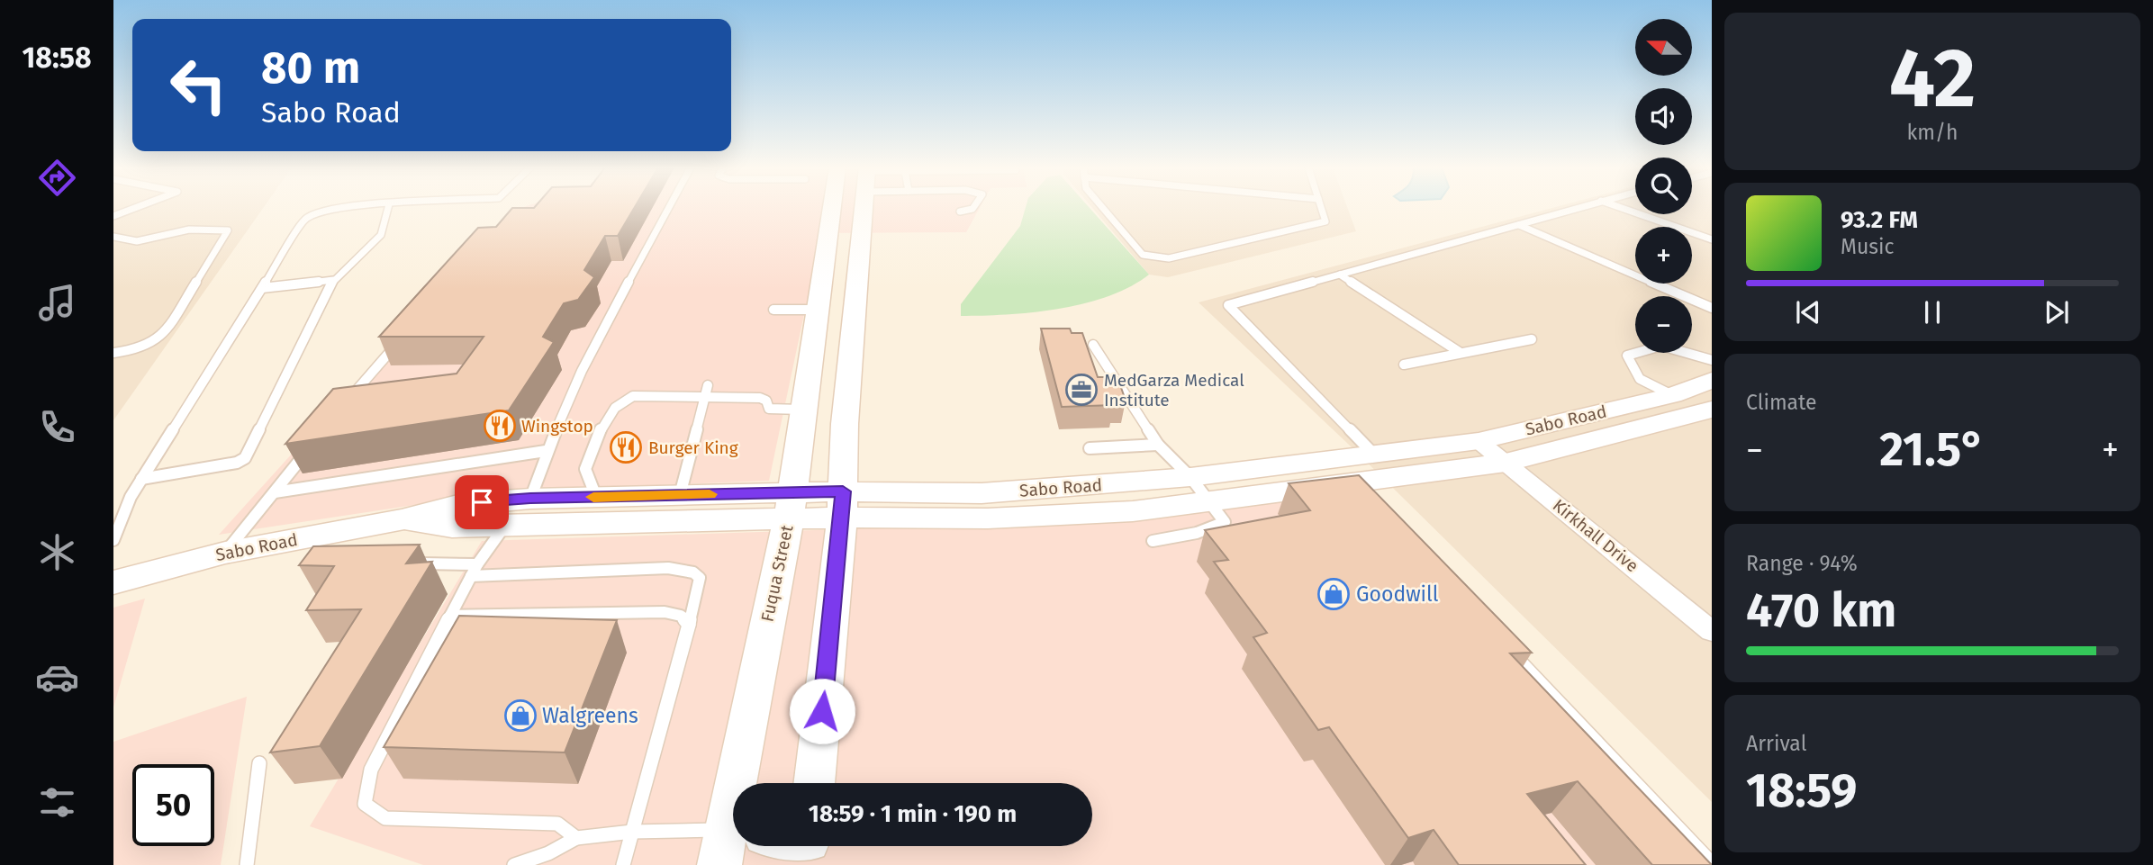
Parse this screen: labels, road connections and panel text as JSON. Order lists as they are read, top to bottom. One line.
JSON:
{"streets":{"street":["Sabo Road","Kirkhall Drive","Fuqua Street"]},"crossings":[["Sabo Road","Kirkhall Drive"],["Sabo Road","Fuqua Street"]],"places":{"office":["MedGarza Medical Institute"],"restaurant":["Wingstop","Burger King"],"shop":["Goodwill","Walgreens"]},"north":"left","page":{"tabs":"18:58","tile":[["42","km/h"],"Climate",["Range · 94%","470 km"],["Arrival","18:59"]],"map_buttons":["+","−"],"turn":["80 m","Sabo Road"],"song":["93.2 FM","Music"],"heat":["−","21.5°","+"],"limit":"50","trip":"18:59 · 1 min · 190 m"}}
